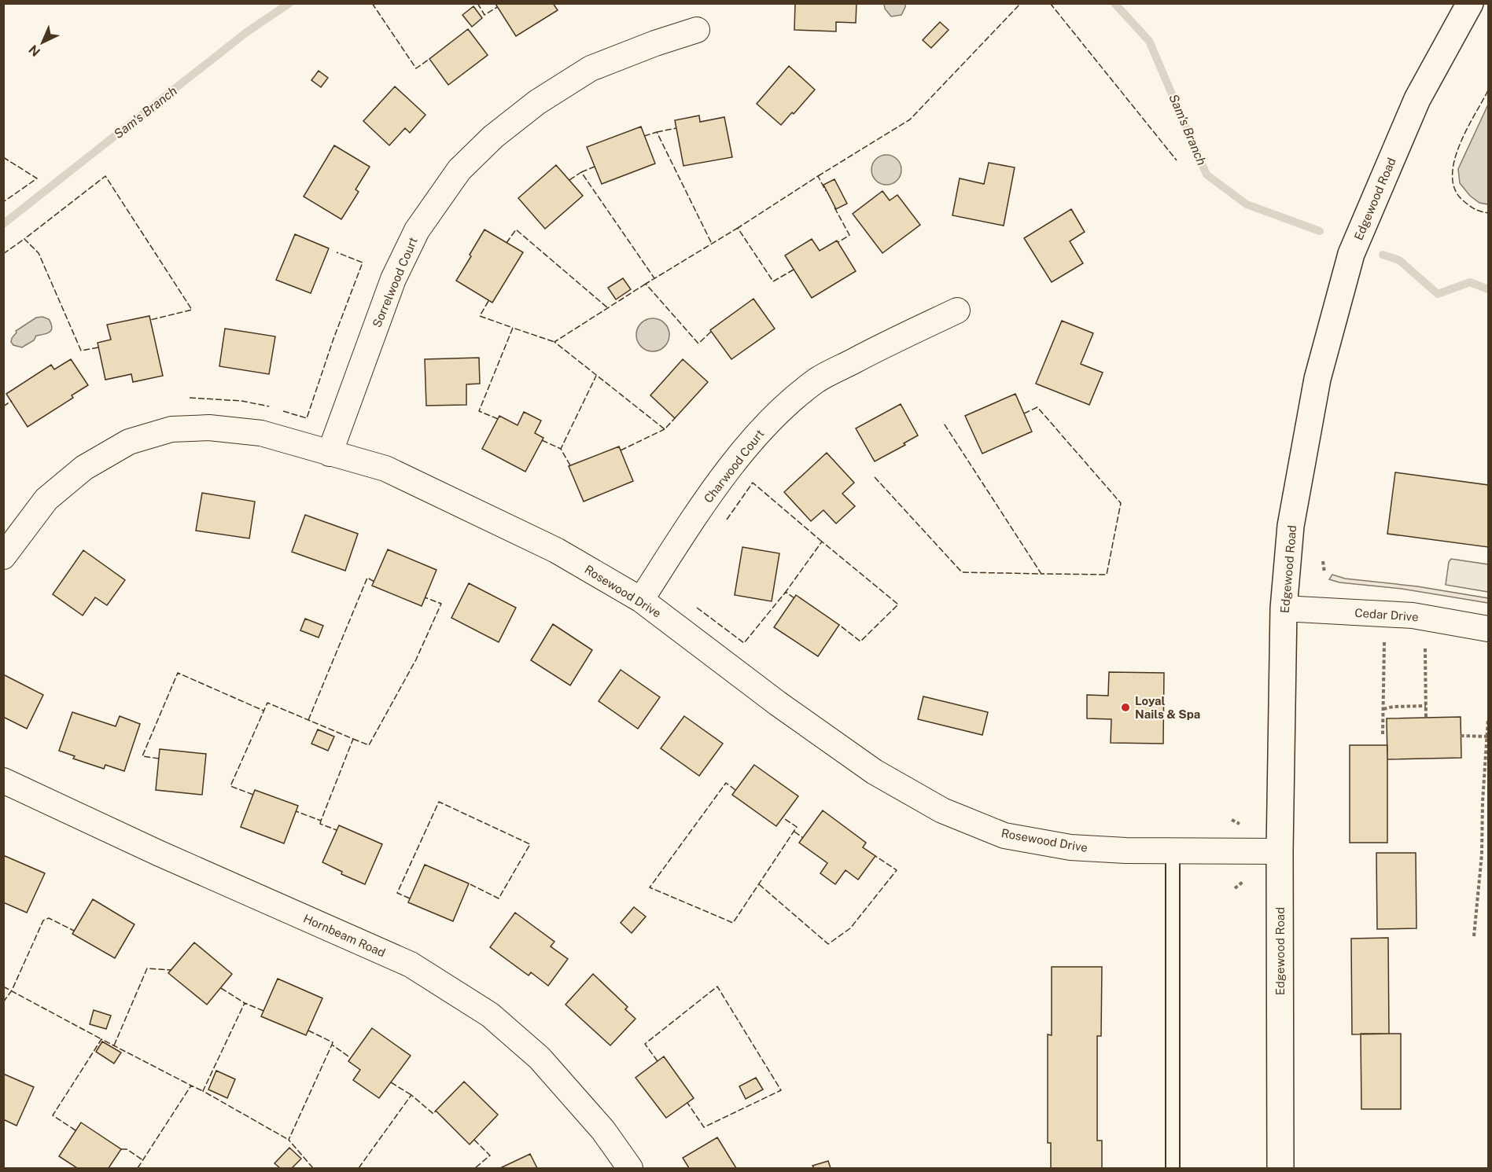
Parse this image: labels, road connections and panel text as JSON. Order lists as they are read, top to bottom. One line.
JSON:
{"streets":{"main road":["Edgewood Road"],"street":["Sorrelwood Court","Charwood Court","Rosewood Drive","Cedar Drive","Hornbeam Road"]},"crossings":[["Edgewood Road","Rosewood Drive"],["Edgewood Road","Cedar Drive"],["Sorrelwood Court","Rosewood Drive"],["Charwood Court","Rosewood Drive"]],"water":["Sam's Branch"],"places":["Loyal Nails & Spa"],"north":"bottom left"}
